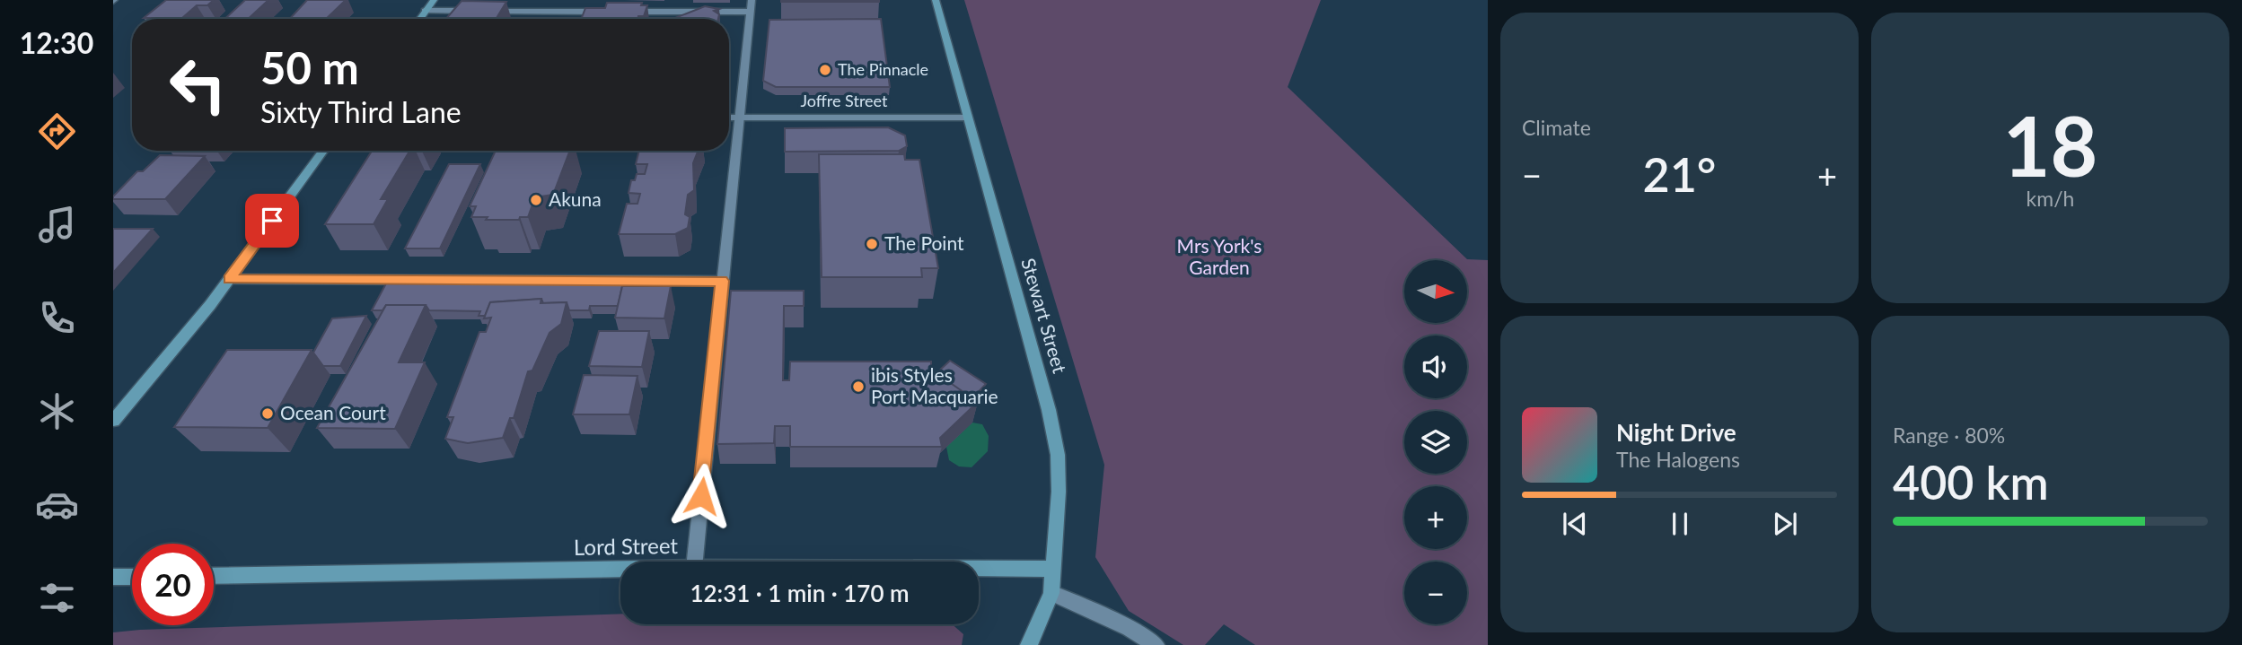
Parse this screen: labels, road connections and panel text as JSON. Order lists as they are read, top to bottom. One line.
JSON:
{"streets":{"street":["Joffre Street","Stewart Street","Lord Street"]},"crossings":[["Joffre Street","Stewart Street"],["Stewart Street","Lord Street"]],"parks":["Mrs York's Garden"],"places":["The Pinnacle","Akuna","The Point","ibis Styles Port Macquarie","Ocean Court"],"north":"right","page":{"tabs":"12:30","tile":["Climate",["18","km/h"],["Range · 80%","400 km"]],"turn":["50 m","Sixty Third Lane"],"heat":["−","21°","+"],"map_buttons":["+","−"],"song":["Night Drive","The Halogens"],"limit":"20","trip":"12:31 · 1 min · 170 m"}}
